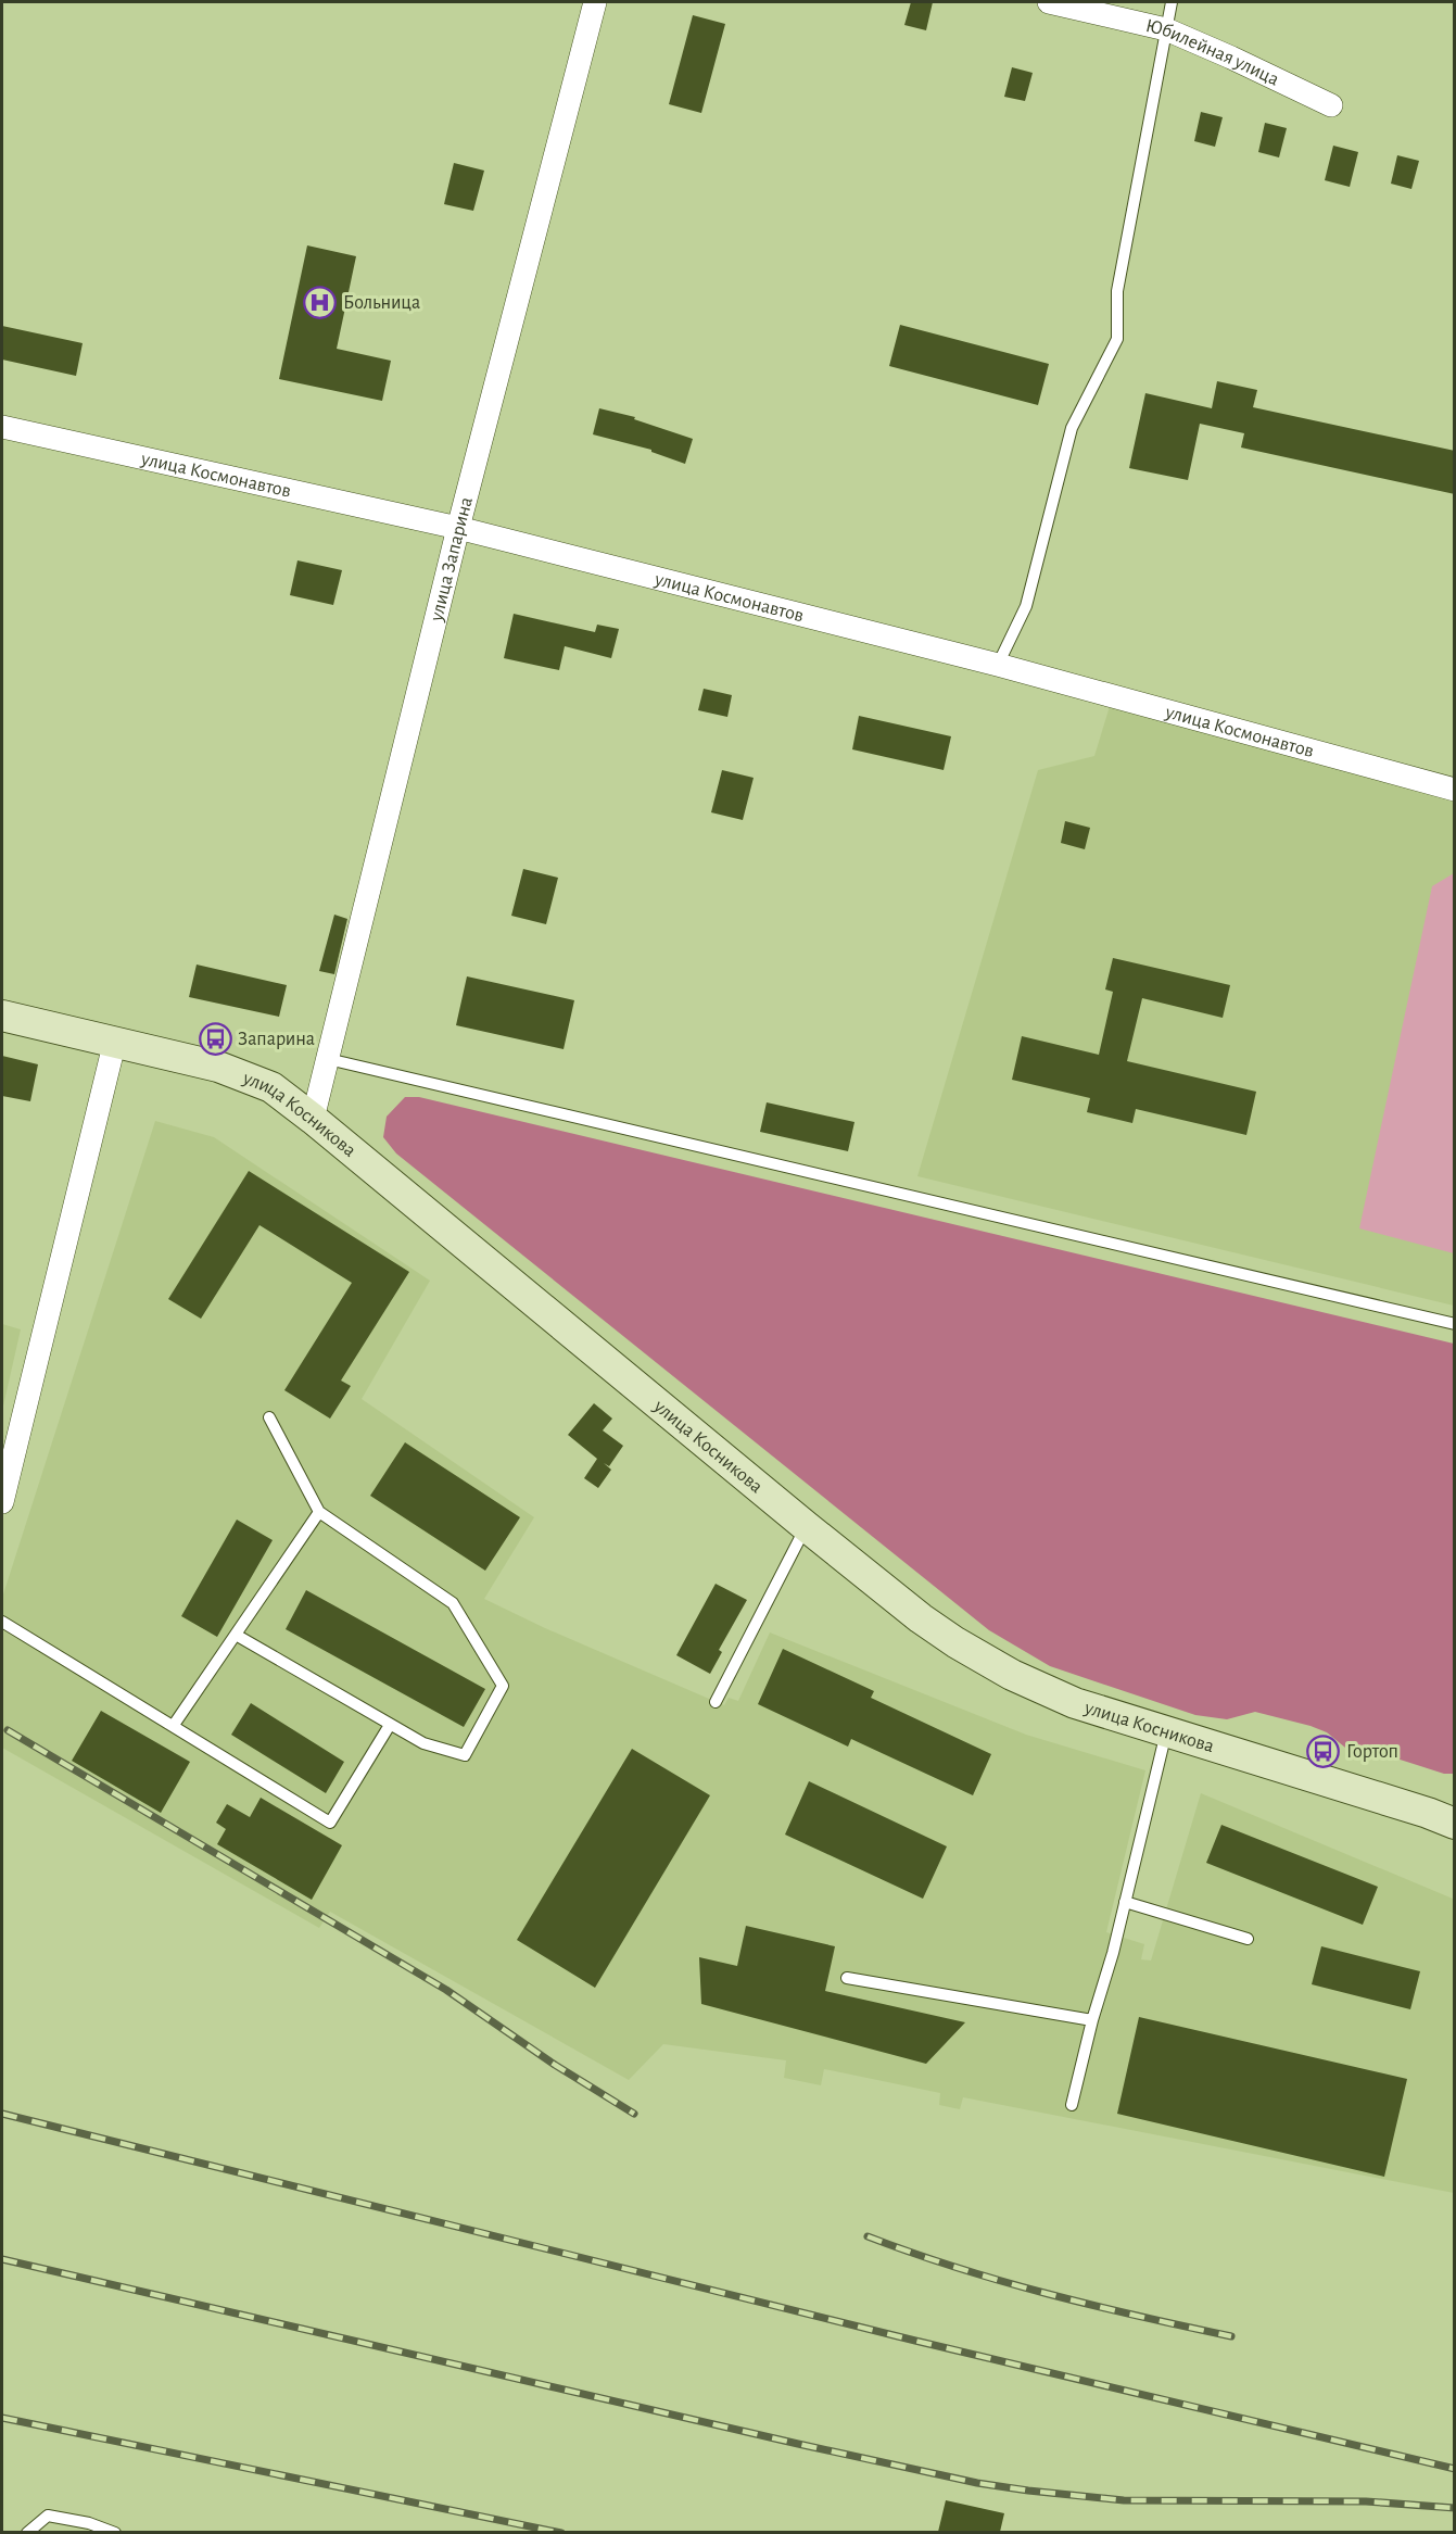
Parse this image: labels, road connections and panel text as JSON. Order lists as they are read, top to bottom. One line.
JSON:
{"streets":{"street":["Юбилейная улица","улица Космонавтов","улица Запарина","улица Косникова"]},"crossings":[["улица Космонавтов","улица Запарина"],["улица Запарина","улица Косникова"]],"places":{"hospital":["Больница"],"bus stop":["Запарина","Гортоп"]}}
